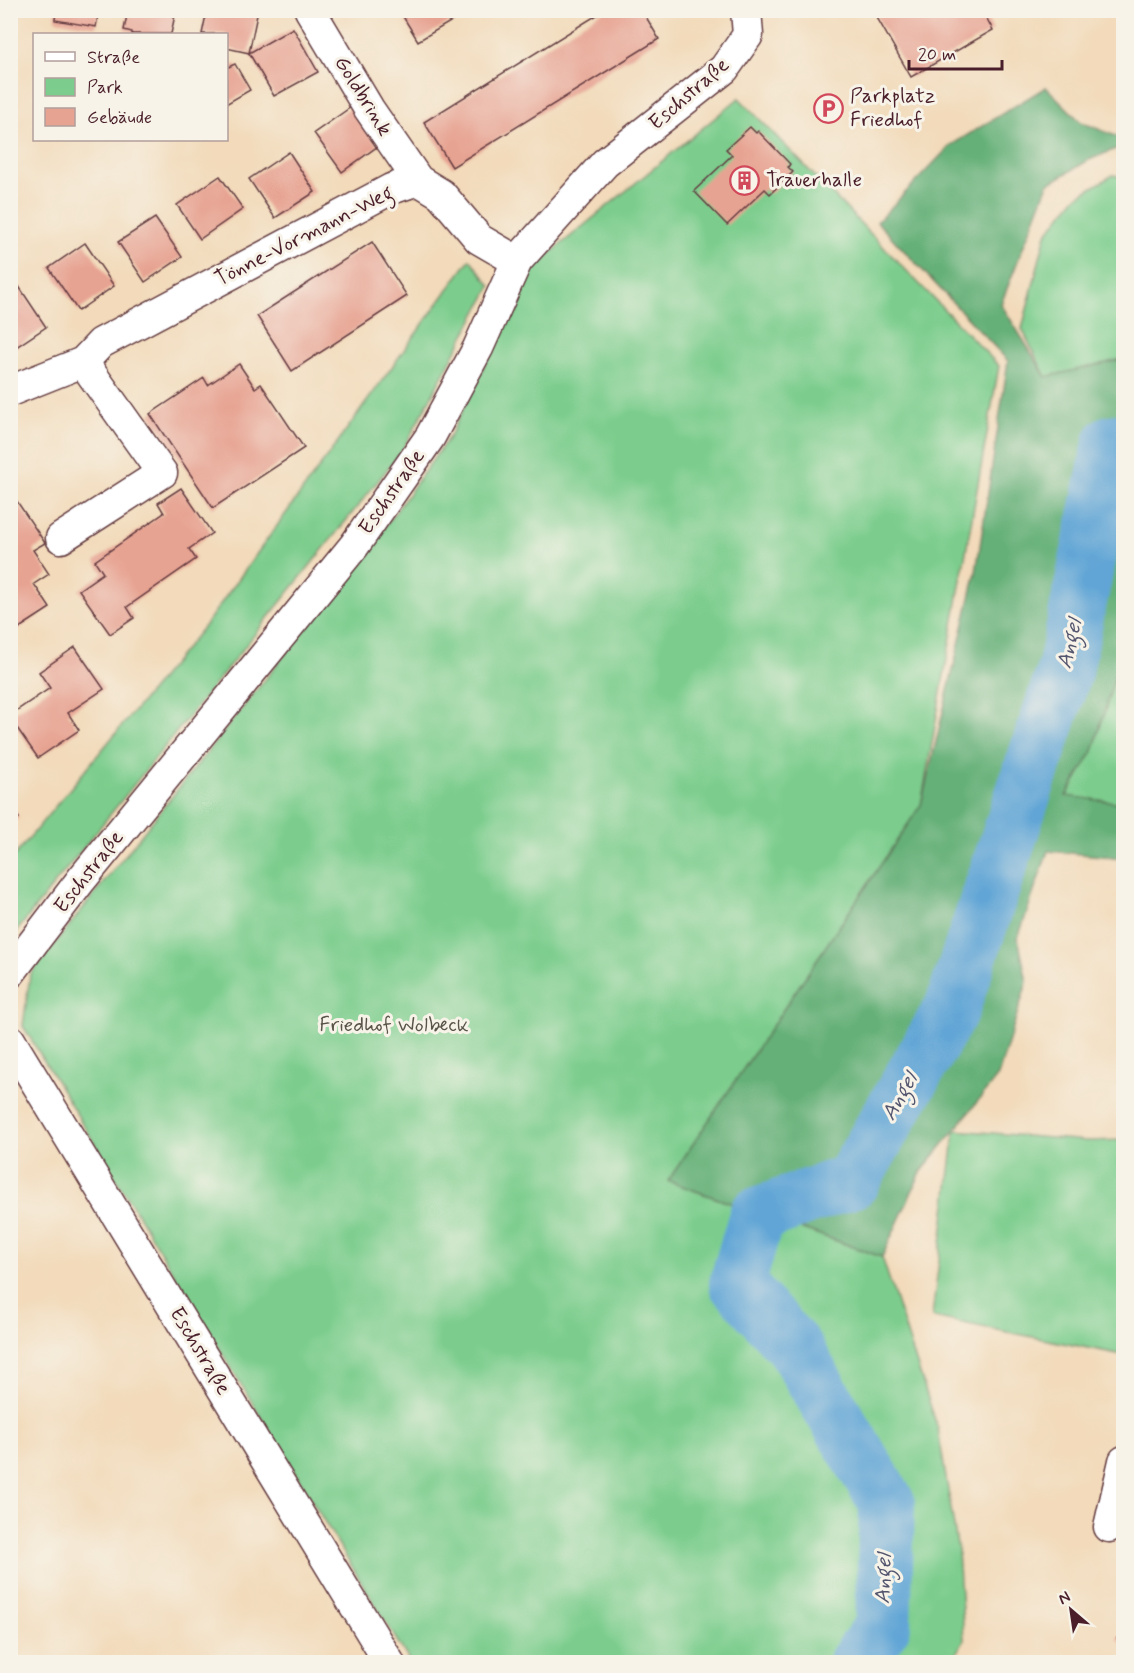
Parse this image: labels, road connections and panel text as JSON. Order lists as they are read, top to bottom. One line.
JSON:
{"streets":{"street":["Eschstraße","Goldbrink","Tönne-Vormann-Weg"]},"crossings":[["Eschstraße","Tönne-Vormann-Weg"],["Goldbrink","Tönne-Vormann-Weg"]],"water":["Angel"],"parks":["Friedhof Wolbeck"],"places":{"parking":["Parkplatz Friedhof"],"building":["Trauerhalle"]},"legend":["Straße","Park","Gebäude"],"scale_bar":"20 m","north":"top left"}
